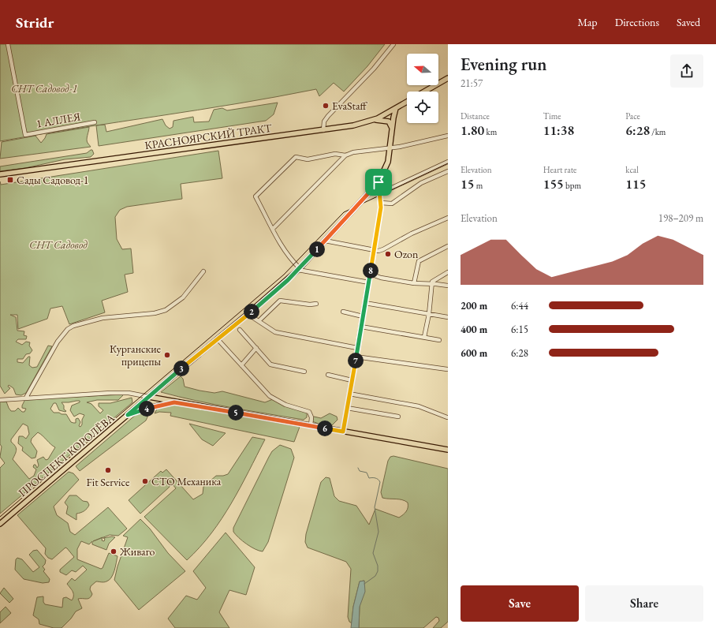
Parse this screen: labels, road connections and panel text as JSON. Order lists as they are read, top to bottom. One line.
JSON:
{"streets":{"main road":["КРАСНОЯРСКИЙ ТРАКТ","ПРОСПЕКТ КОРОЛЁВА"],"street":["1 АЛЛЕЯ"]},"crossings":[["КРАСНОЯРСКИЙ ТРАКТ","ПРОСПЕКТ КОРОЛЁВА"]],"parks":["СНТ Садовод-1","СНТ Садовод"],"places":{"other":["EvaStaff","Ozon","Курганские прицепы","Fit Service","СТО Механика","Живаго"],"transit":["Сады Садовод-1"]},"north":"left","page":{"header":"Stridr","nav":["Map","Directions","Saved"],"heading":["Evening run","21:57"],"stats":[["Distance","1.80 km"],["Time","11:38"],["Pace","6:28 /km"],["Elevation","15 m"],["Heart rate","155 bpm"],["kcal","115"]],"chart":["Elevation","198–209 m"],"pins":["1","8","2","7","3","4","5","6"],"list":[{"name":"200 m","note":"6:44"},{"name":"400 m","note":"6:15"},{"name":"600 m","note":"6:28"}],"buttons":["Save","Share"]}}
